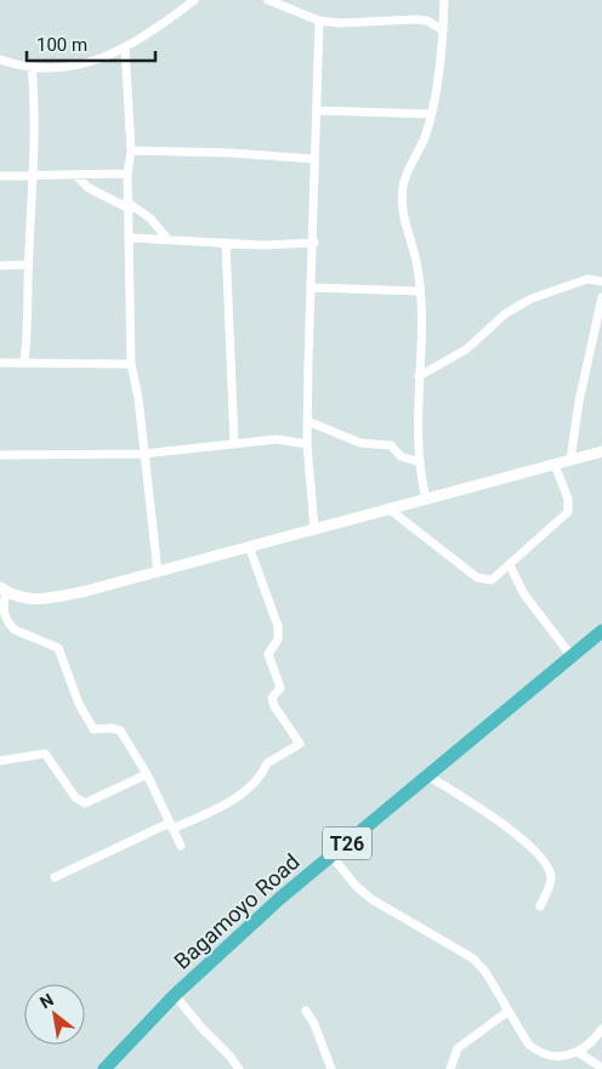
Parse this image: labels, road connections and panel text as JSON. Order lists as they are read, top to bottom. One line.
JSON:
{"streets":{"highway":["T26","Bagamoyo Road"]},"scale_bar":"100 m","north":"top left"}
